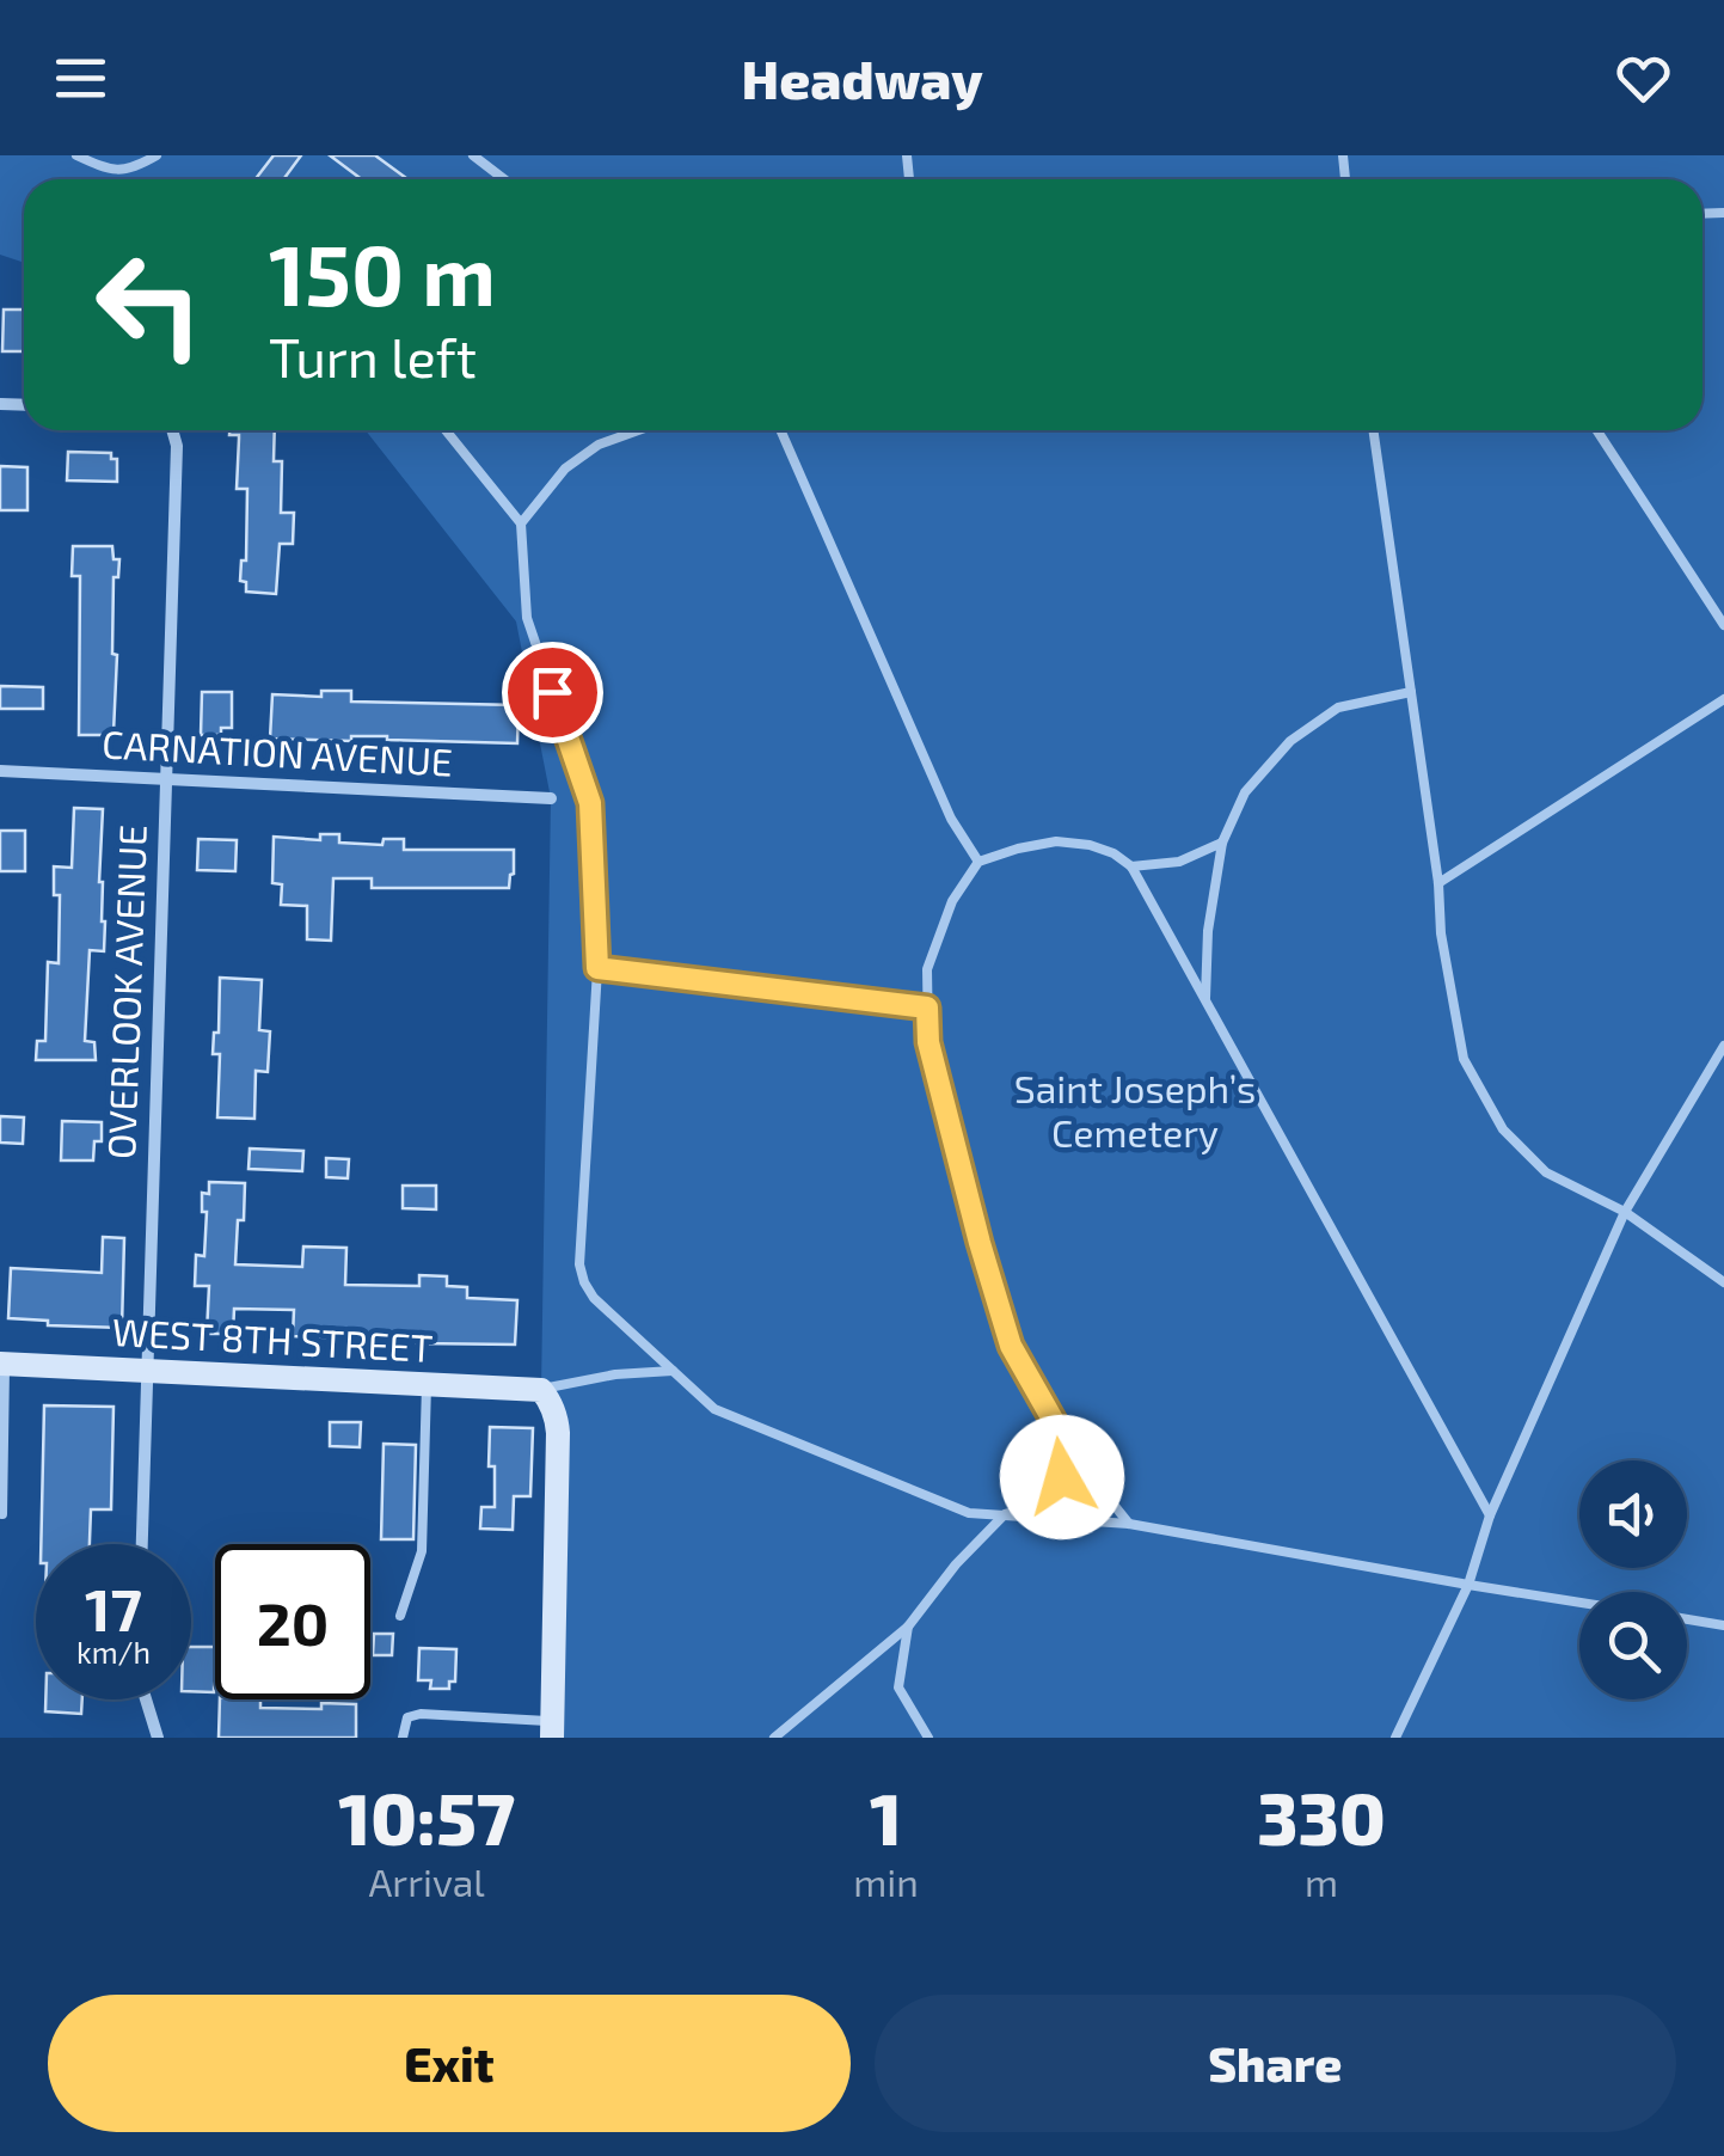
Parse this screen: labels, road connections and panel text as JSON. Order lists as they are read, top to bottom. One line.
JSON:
{"streets":{"street":["CARNATION AVENUE","OVERLOOK AVENUE","WEST 8TH STREET"]},"crossings":[["CARNATION AVENUE","OVERLOOK AVENUE"],["OVERLOOK AVENUE","WEST 8TH STREET"]],"parks":["Saint Joseph’s Cemetery"],"page":{"header":"Headway","turn":["150 m","Turn left"],"speed":"17 km/h","limit":"20","eta":["10:57","Arrival","1","min","330","m"],"buttons":["Exit","Share"]}}
